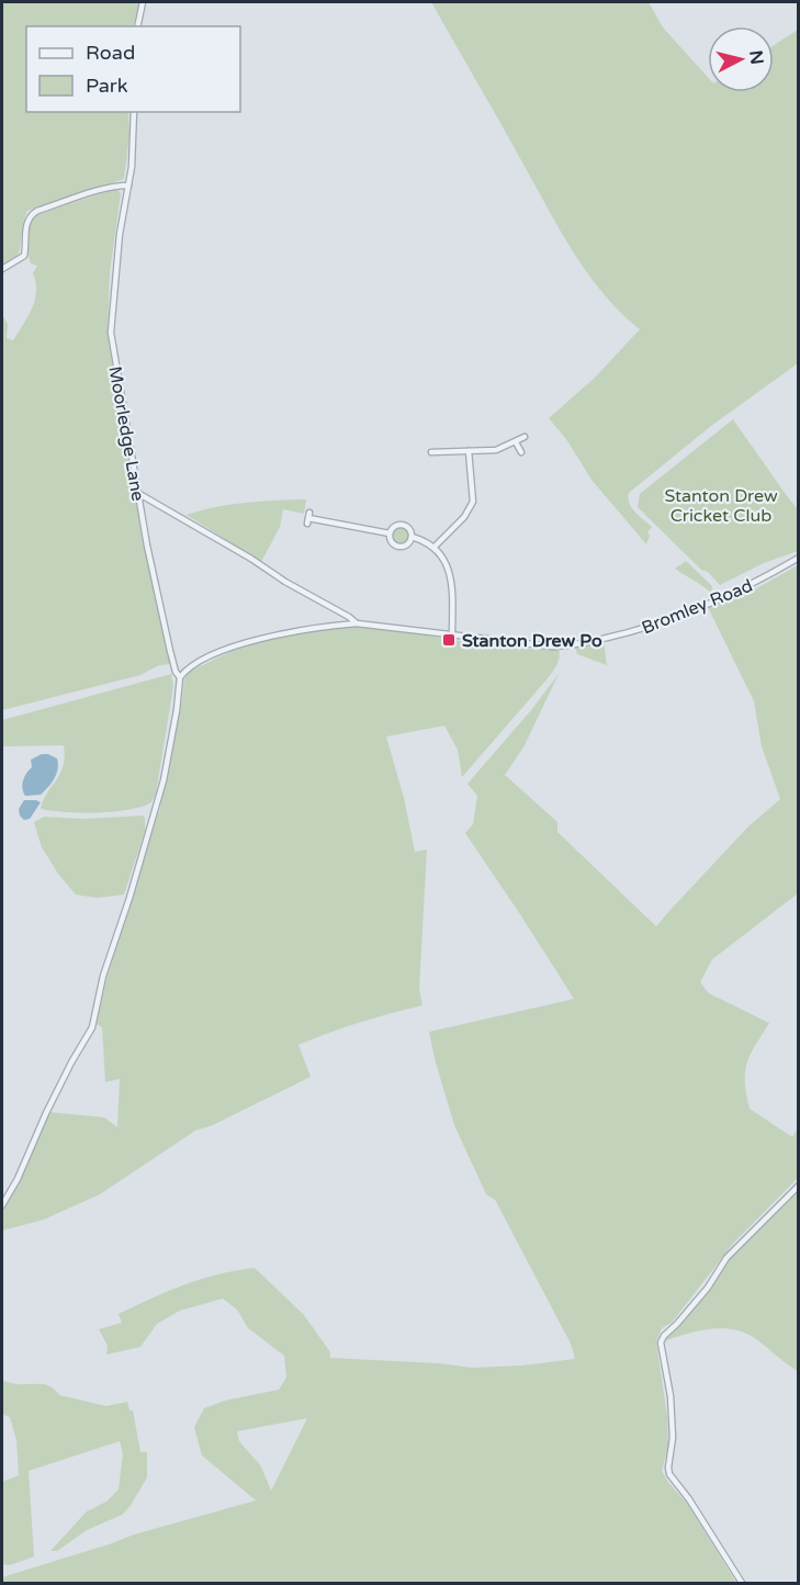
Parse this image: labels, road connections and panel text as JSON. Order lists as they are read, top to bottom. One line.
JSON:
{"streets":{"street":["Moorledge Lane","Bromley Road"]},"crossings":[["Moorledge Lane","Bromley Road"]],"parks":["Stanton Drew Cricket Club"],"places":{"transit":["Stanton Drew Po"]},"legend":["Road","Park"],"north":"right"}
